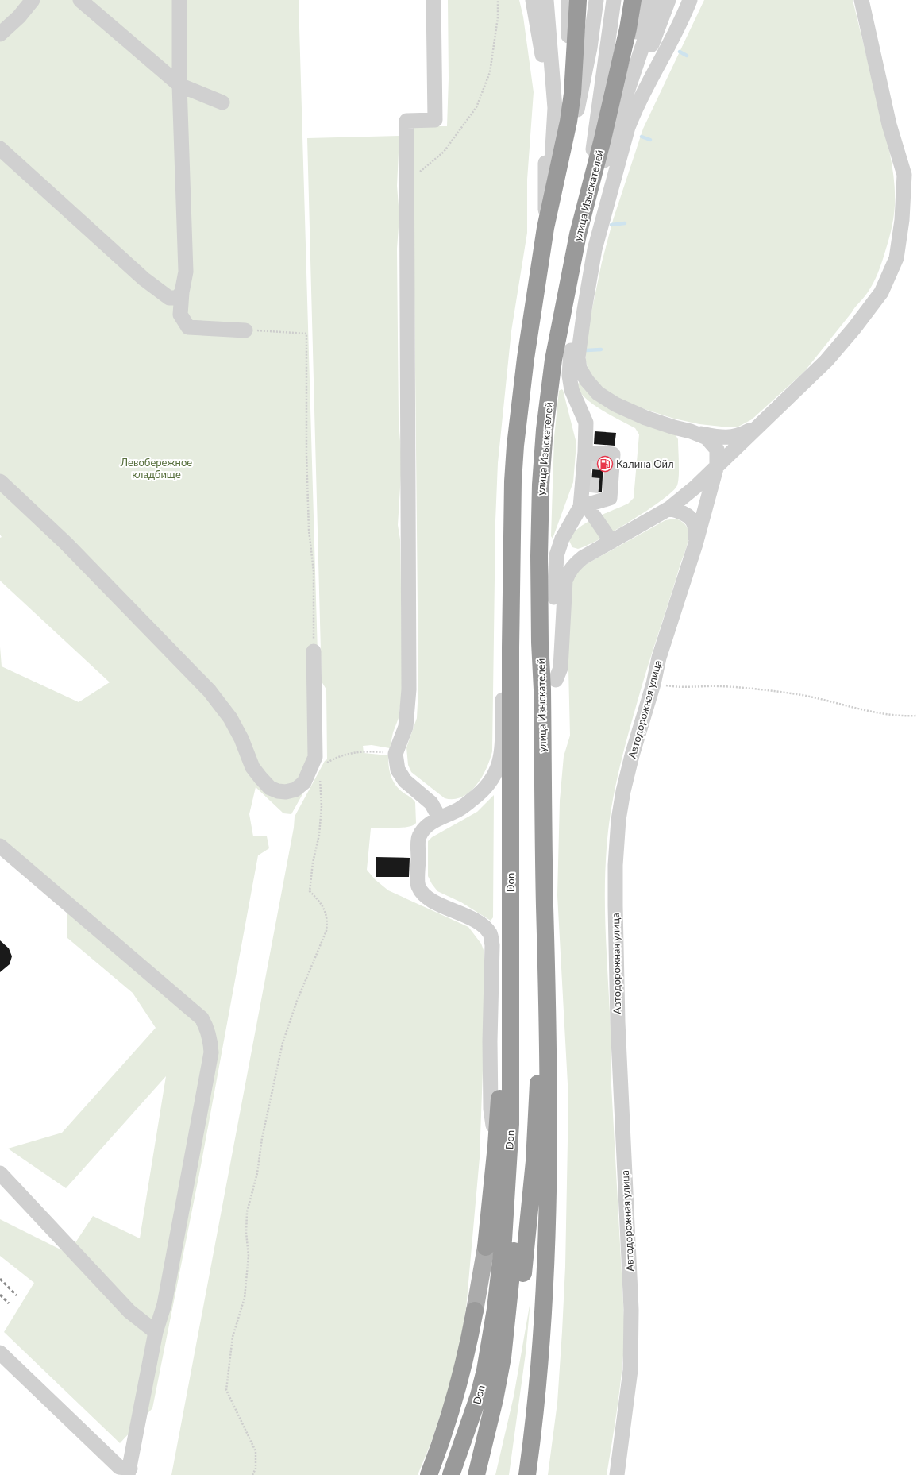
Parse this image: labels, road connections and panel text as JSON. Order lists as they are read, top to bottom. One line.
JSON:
{"streets":{"highway":["улица Изыскателей","Don"],"lane":["Автодорожная улица"]},"parks":["Левобережное кладбище"],"places":{"fuel station":["Калина Ойл"]}}
